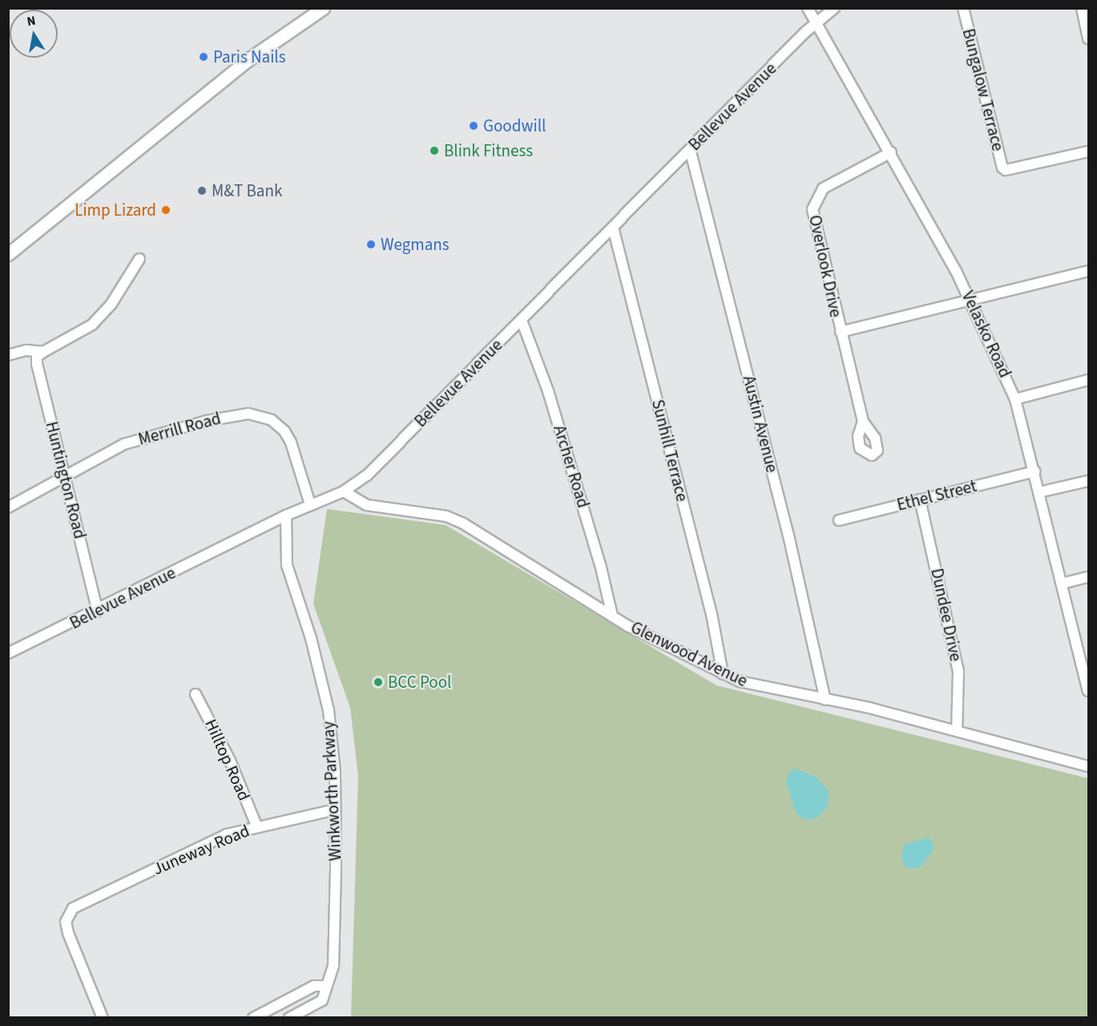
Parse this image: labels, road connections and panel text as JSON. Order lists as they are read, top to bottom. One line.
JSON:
{"streets":{"street":["Bungalow Terrace","Bellevue Avenue","Overlook Drive","Velasko Road","Austin Avenue","Merrill Road","Sunhill Terrace","Archer Road","Huntington Road","Ethel Street","Dundee Drive","Glenwood Avenue","Hilltop Road","Winkworth Parkway","Juneway Road"]},"crossings":[["Bellevue Avenue","Velasko Road"],["Bellevue Avenue","Austin Avenue"],["Bellevue Avenue","Merrill Road"],["Bellevue Avenue","Sunhill Terrace"],["Bellevue Avenue","Archer Road"],["Bellevue Avenue","Huntington Road"],["Bellevue Avenue","Glenwood Avenue"],["Bellevue Avenue","Winkworth Parkway"],["Overlook Drive","Velasko Road"],["Velasko Road","Ethel Street"],["Austin Avenue","Glenwood Avenue"],["Merrill Road","Huntington Road"],["Sunhill Terrace","Glenwood Avenue"],["Archer Road","Glenwood Avenue"],["Ethel Street","Dundee Drive"],["Dundee Drive","Glenwood Avenue"],["Hilltop Road","Juneway Road"],["Winkworth Parkway","Juneway Road"]],"places":["Paris Nails","Goodwill","Blink Fitness","M&T Bank","Limp Lizard","Wegmans","BCC Pool"],"north":"top"}
